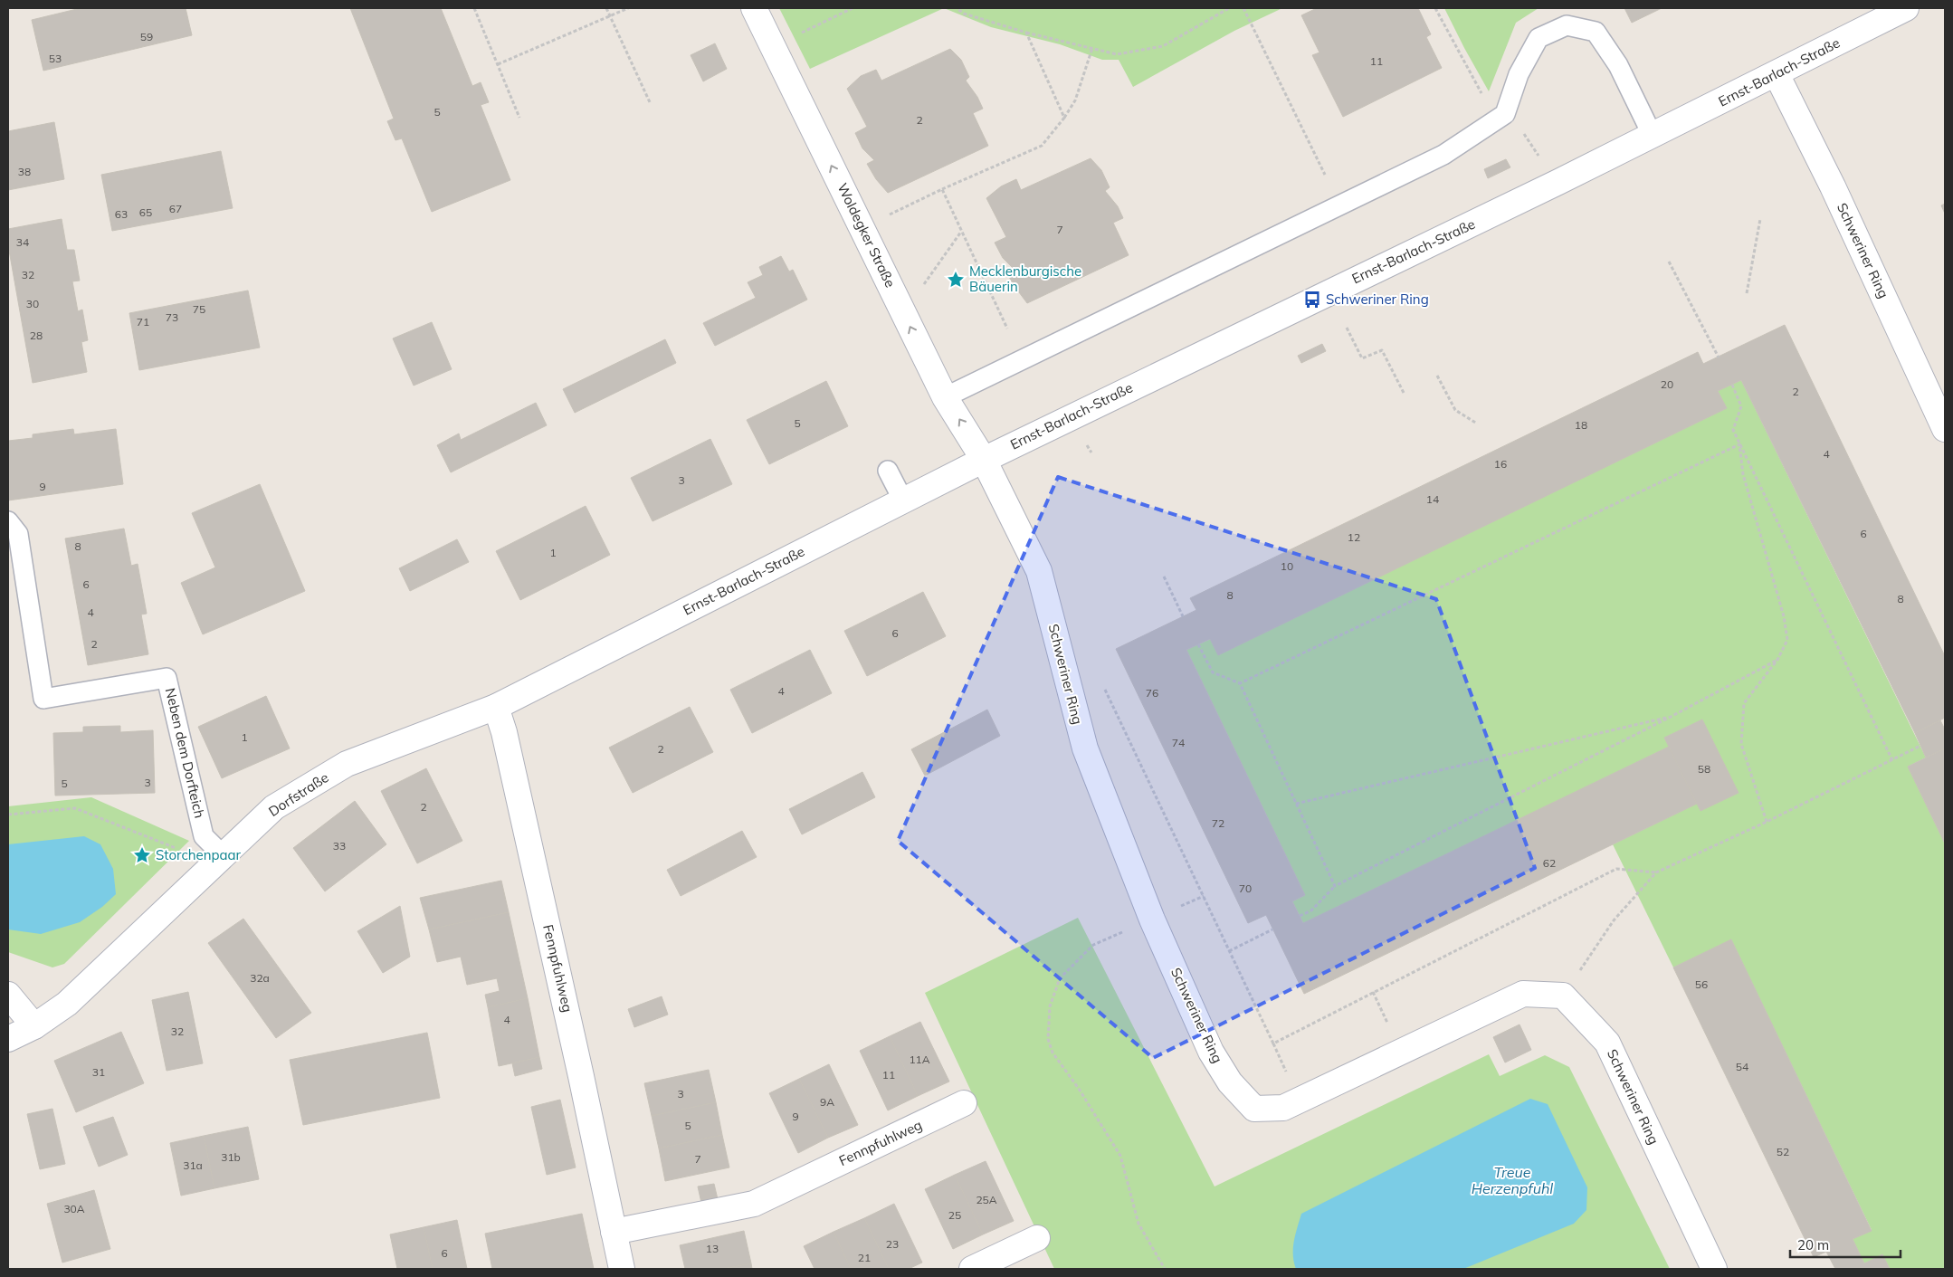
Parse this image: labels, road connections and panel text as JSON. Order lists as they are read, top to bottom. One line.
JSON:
{"streets":{"street":["Ernst-Barlach-Straße","Woldegker Straße","Schweriner Ring","Dorfstraße","Fennpfuhlweg"],"lane":["Neben dem Dorfteich"]},"crossings":[["Ernst-Barlach-Straße","Woldegker Straße"],["Ernst-Barlach-Straße","Schweriner Ring"],["Ernst-Barlach-Straße","Dorfstraße"],["Ernst-Barlach-Straße","Fennpfuhlweg"],["Woldegker Straße","Schweriner Ring"],["Neben dem Dorfteich","Dorfstraße"],["Dorfstraße","Fennpfuhlweg"]],"one_way":["Woldegker Straße"],"water":["Treue Herzenpfuhl"],"places":{"place":["Mecklenburgische Bäuerin","Storchenpaar"],"bus stop":["Schweriner Ring"]},"house_numbers":["59","53","11","5","2","38","67","65","63","7","34","32","30","75","73","71","28","20","2","5","18","4","16","3","9","14","6","12","8","1","10","6","8","8","4","6","2","4","76","1","74","2","58","3","5","2","72","33","62","70","32a","56","4","32","11A","54","31","11","3","9A","9","5","52","31b","7","31a","25A","30A","25","23","13","6","21"],"scale_bar":"20 m"}
